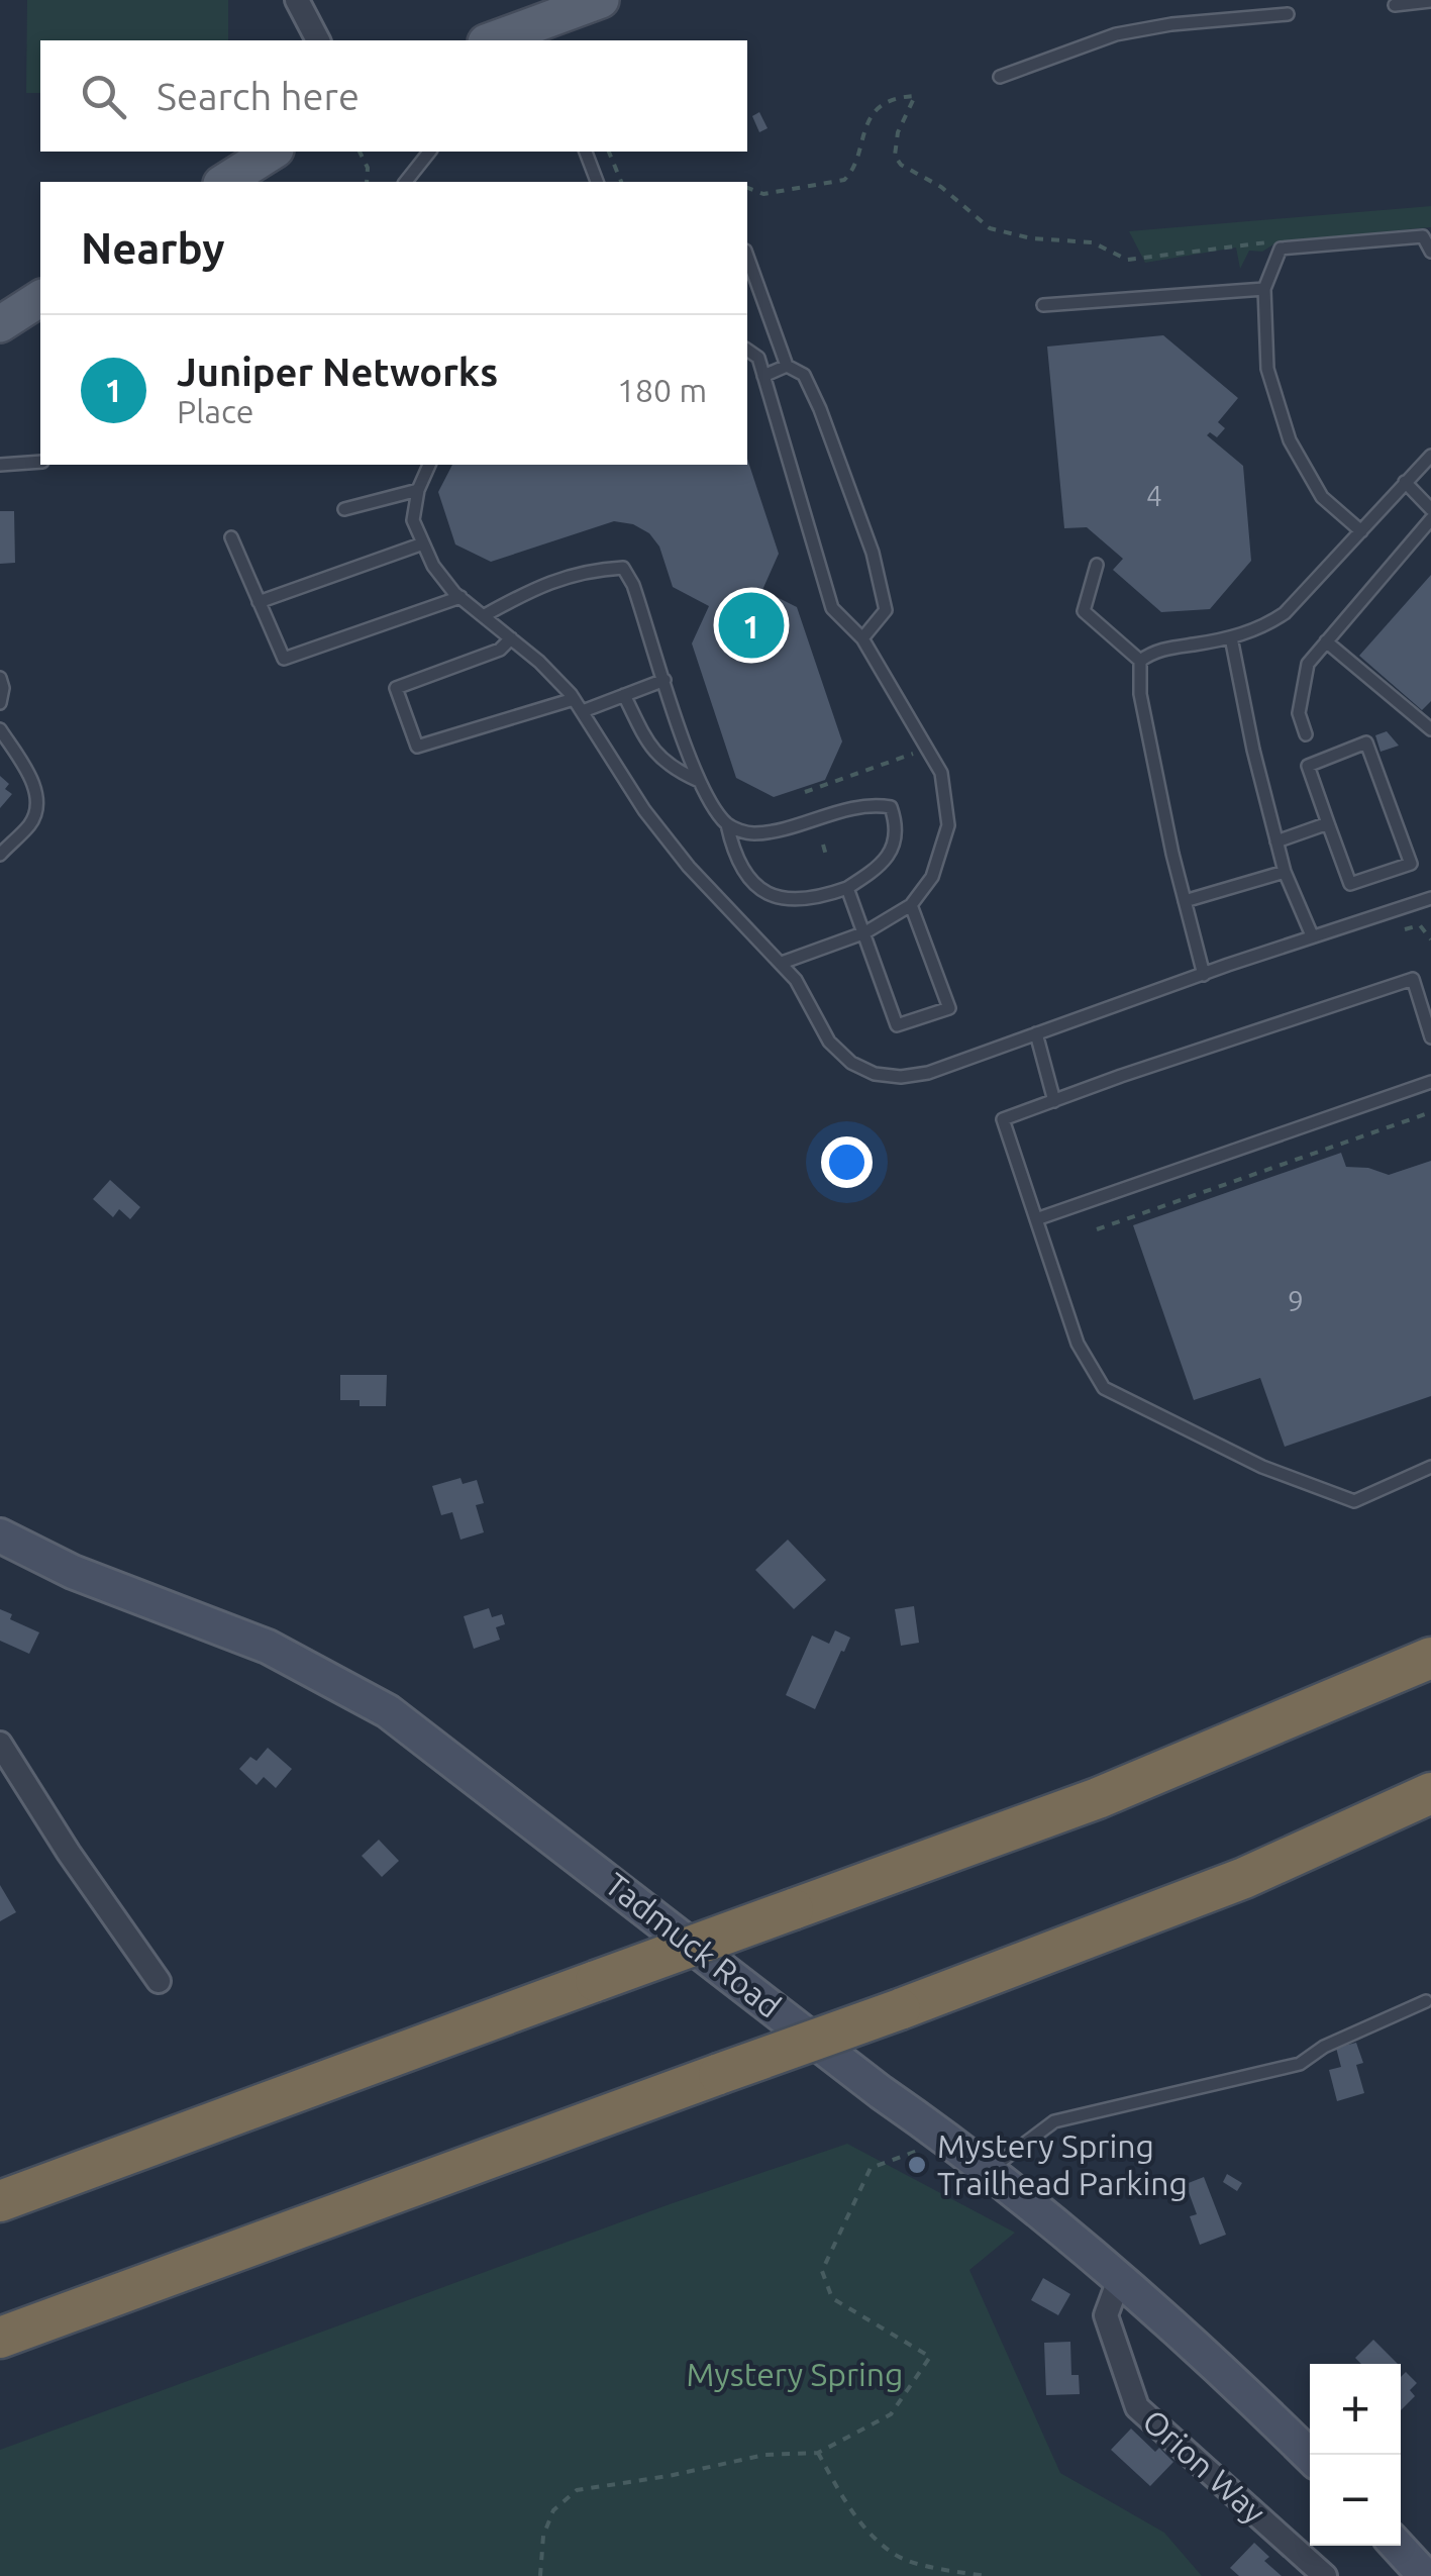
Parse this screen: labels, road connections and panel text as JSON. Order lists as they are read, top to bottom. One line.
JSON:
{"streets":{"street":["Tadmuck Road","Orion Way"]},"crossings":[["Tadmuck Road","Orion Way"]],"parks":["Mystery Spring"],"places":["Mystery Spring Trailhead Parking"],"house_numbers":["4","9"],"page":{"search":"Search here","heading":"Nearby","list":[{"mark":"1","name":"Juniper Networks","note":"Place","value":"180 m"}],"pins":"1","map_buttons":["+","−"]}}
